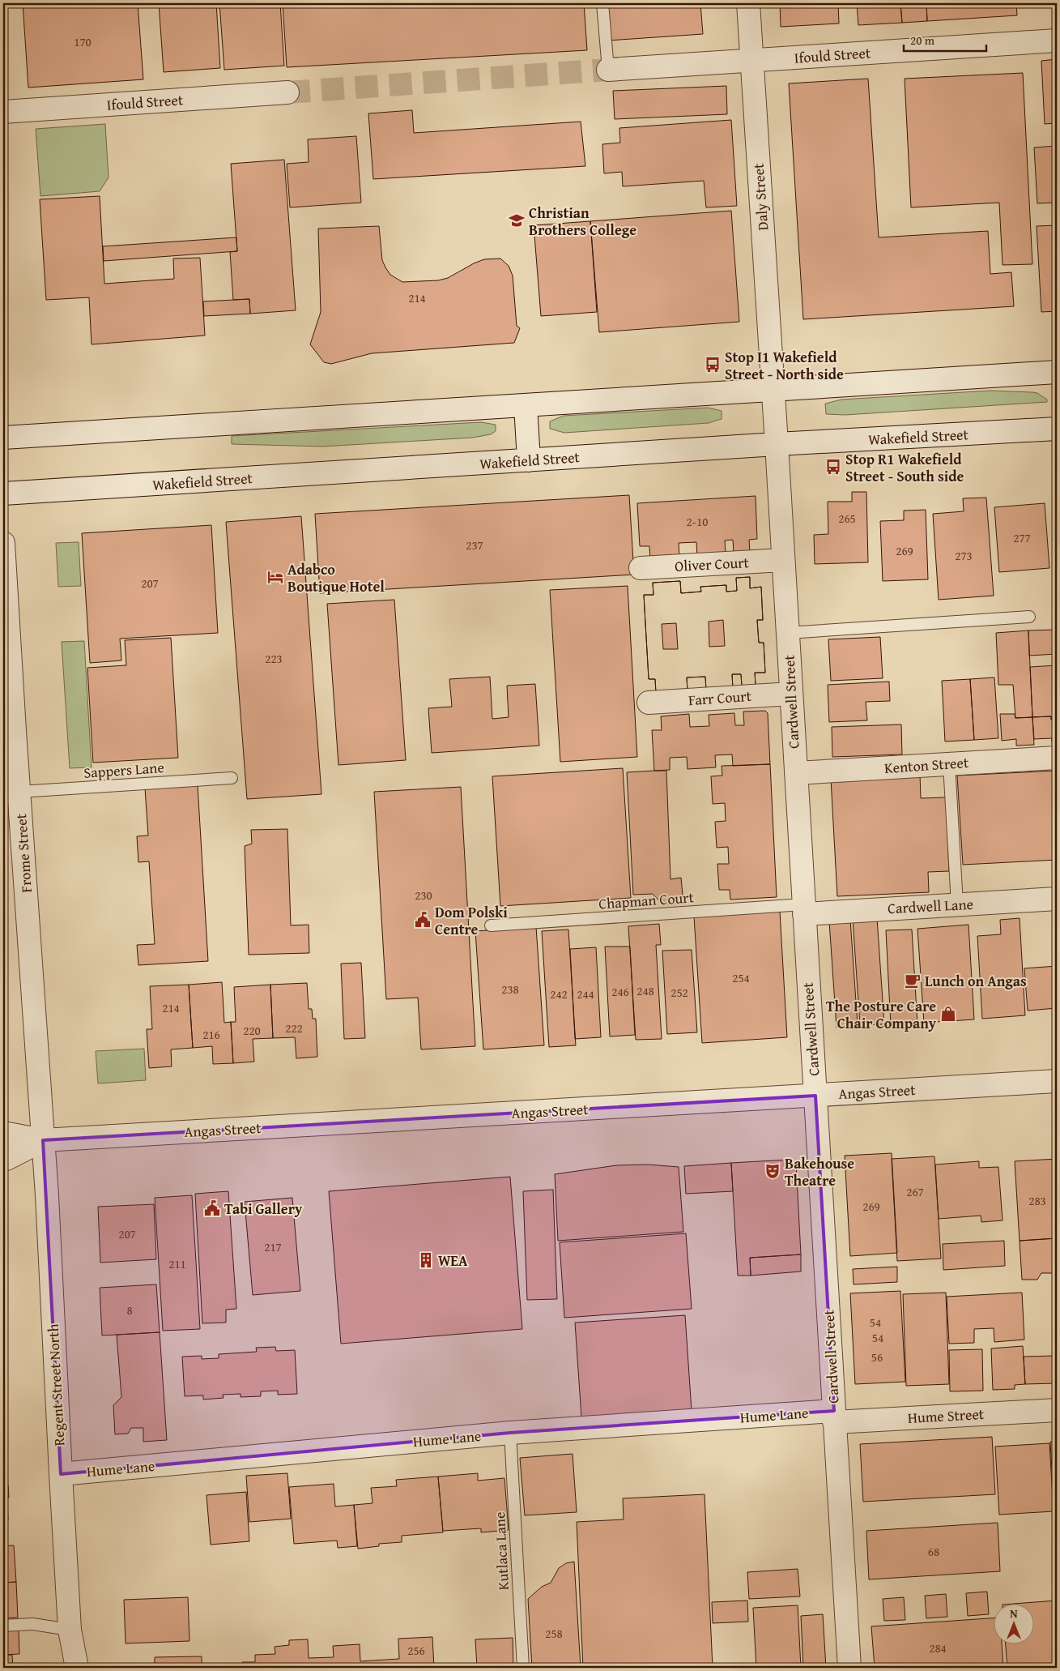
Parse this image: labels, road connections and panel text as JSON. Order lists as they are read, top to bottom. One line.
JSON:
{"streets":{"street":["Ifould Street","Daly Street","Wakefield Street","Oliver Court","Farr Court","Cardwell Street","Kenton Street","Frome Street","Cardwell Lane","Angas Street","Regent Street North","Hume Lane","Hume Street"],"lane":["Sappers Lane","Chapman Court","Kutlaca Lane"]},"crossings":[["Ifould Street","Daly Street"],["Daly Street","Cardwell Street"],["Wakefield Street","Cardwell Street"],["Oliver Court","Cardwell Street"],["Farr Court","Cardwell Street"],["Cardwell Street","Kenton Street"],["Cardwell Street","Chapman Court"],["Cardwell Street","Cardwell Lane"],["Cardwell Street","Angas Street"],["Cardwell Street","Hume Lane"],["Cardwell Street","Hume Street"],["Sappers Lane","Frome Street"],["Frome Street","Angas Street"],["Frome Street","Regent Street North"],["Chapman Court","Cardwell Lane"],["Angas Street","Regent Street North"],["Regent Street North","Hume Lane"],["Hume Lane","Hume Street"],["Hume Lane","Kutlaca Lane"]],"places":{"school or university":["Christian Brothers College"],"bus stop":["Stop I1 Wakefield Street - North side","Stop R1 Wakefield Street - South side"],"hotel":["Adabco Boutique Hotel"],"public building":["Dom Polski Centre","Tabi Gallery"],"cafe":["Lunch on Angas"],"shop":["The Posture Care Chair Company"],"theatre":["Bakehouse Theatre"],"building":["WEA"]},"house_numbers":["170","214","265","2-10","277","237","269","273","207","223","230","254","238","248","246","252","242","244","214","222","220","216","267","283","269","207","217","211","8","54","54","56","68","258","284","256"],"scale_bar":"20 m","north":"top"}
